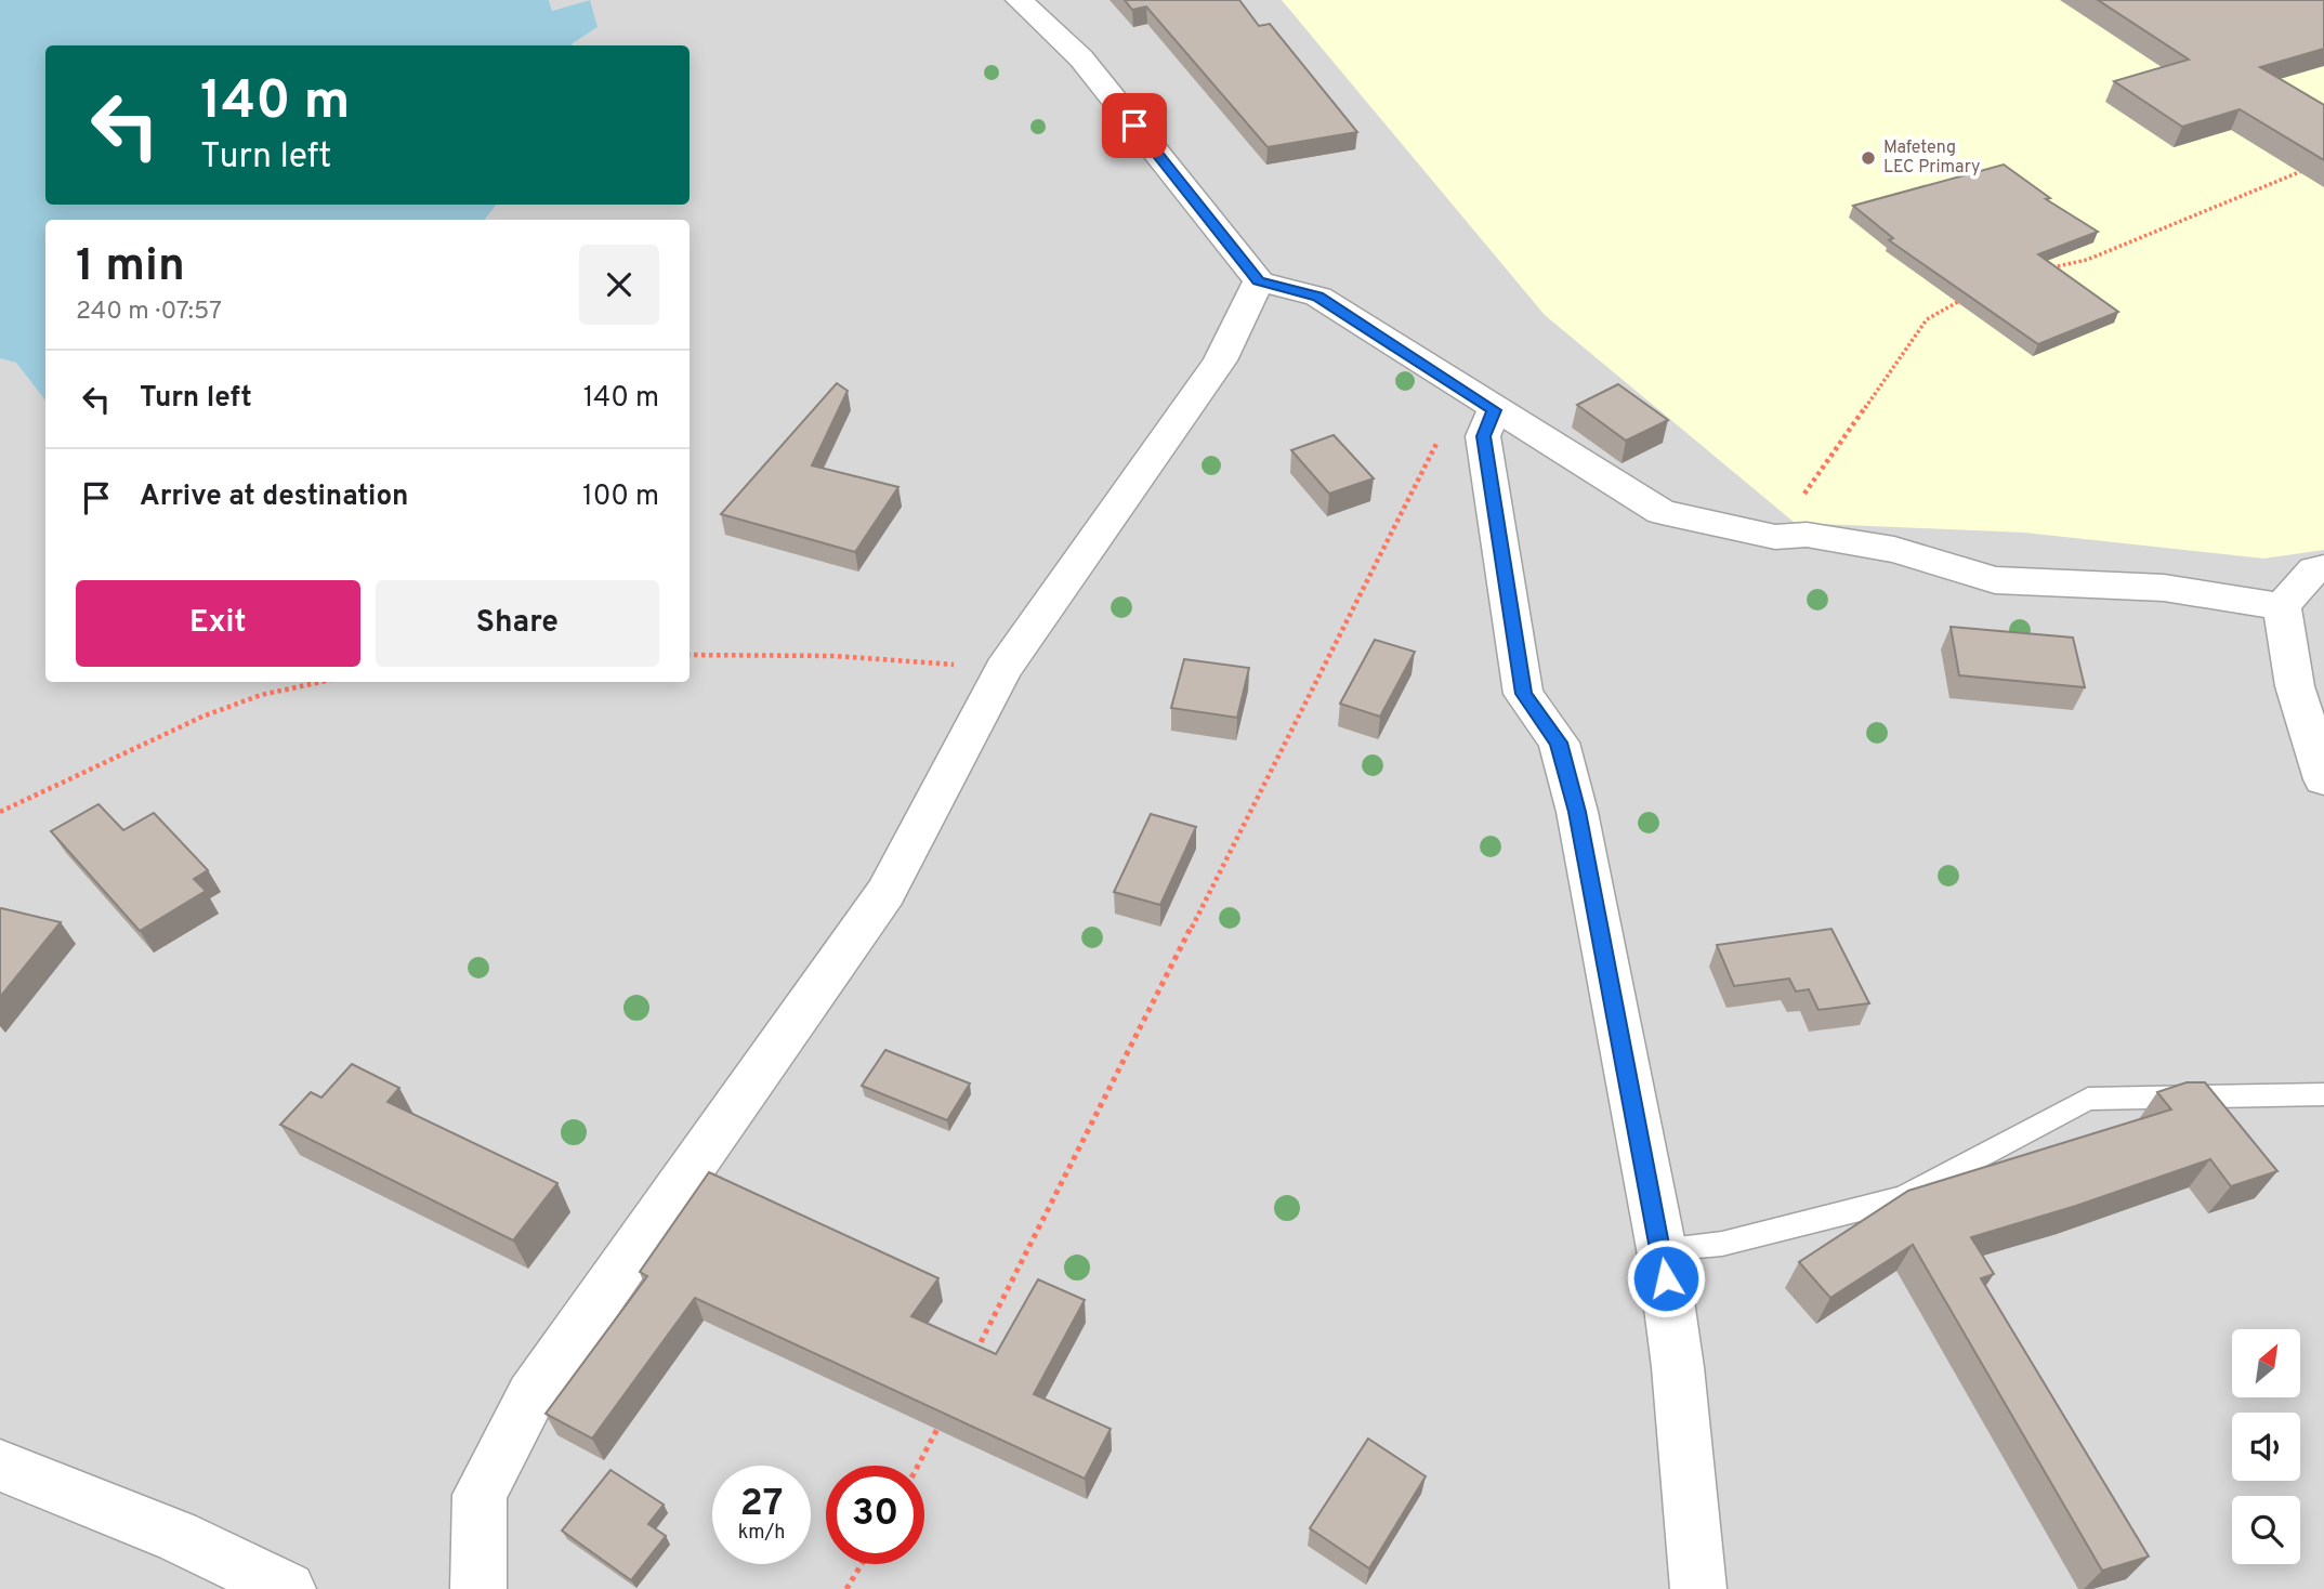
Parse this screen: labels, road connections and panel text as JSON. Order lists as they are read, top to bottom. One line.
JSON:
{"places":["Mafeteng LEC Primary"],"north":"top right","page":{"turn":["140 m","Turn left"],"heading":["1 min","240 m · 07:57"],"list":[{"name":"Turn left","value":"140 m"},{"name":"Arrive at destination","value":"100 m"}],"buttons":["Exit","Share"],"speed":"27 km/h","limit":"30"}}
